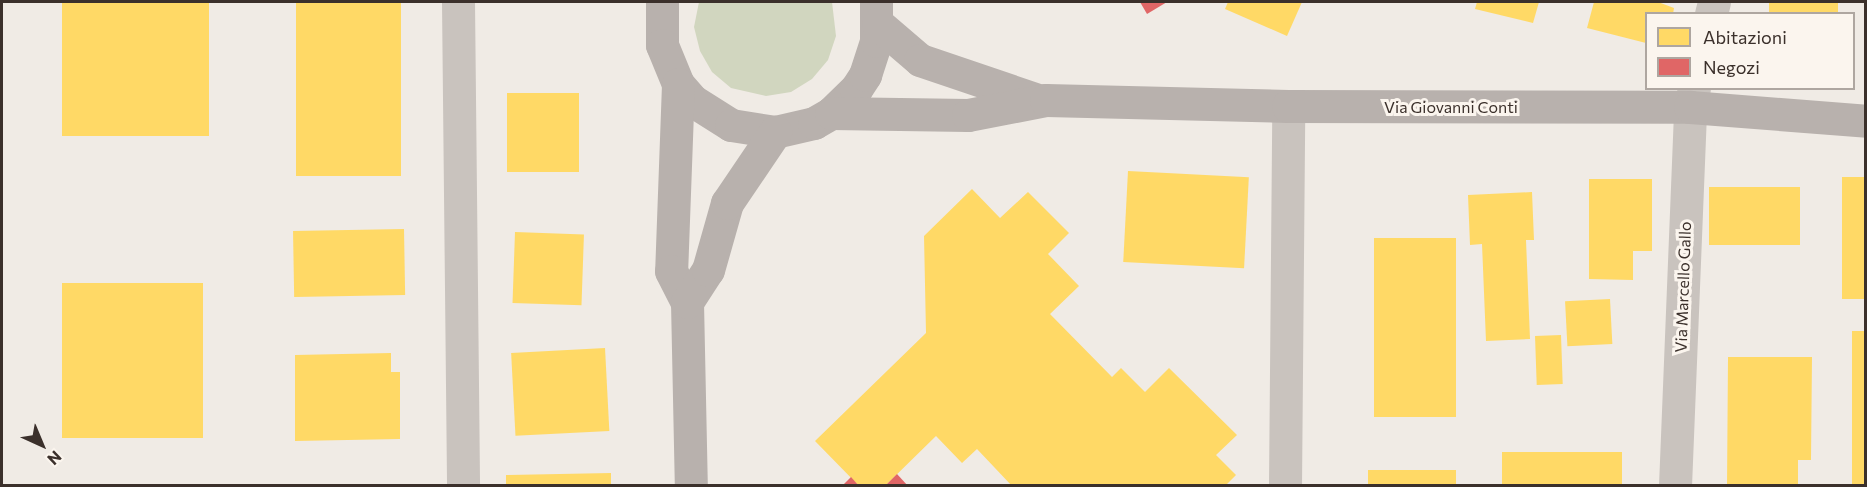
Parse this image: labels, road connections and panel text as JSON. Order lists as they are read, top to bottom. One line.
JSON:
{"streets":{"main road":["Via Giovanni Conti"],"street":["Via Marcello Gallo"]},"crossings":[["Via Giovanni Conti","Via Marcello Gallo"]],"legend":["Abitazioni","Negozi"],"north":"bottom right"}
